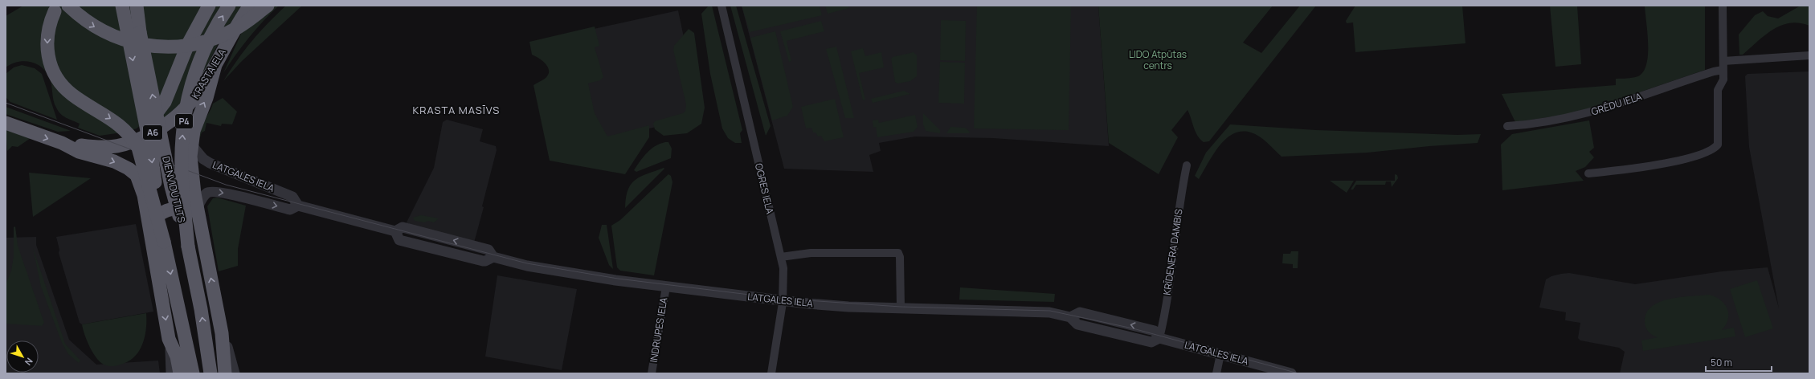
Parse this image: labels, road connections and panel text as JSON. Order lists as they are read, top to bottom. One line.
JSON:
{"streets":{"highway":["KRASTA IELA","P4","A6","DIENVIDU TILTS"],"street":["GRĒDU IELA","LATGALES IELA","OGRES IELA","KRĪDENERA DAMBIS","INDRUPES IELA"]},"crossings":[["KRASTA IELA","A6"],["P4","DIENVIDU TILTS"],["LATGALES IELA","OGRES IELA"],["LATGALES IELA","KRĪDENERA DAMBIS"],["LATGALES IELA","INDRUPES IELA"]],"districts":["KRASTA MASĪVS"],"parks":["LIDO Atpūtas centrs"],"scale_bar":"50 m","north":"bottom right"}
